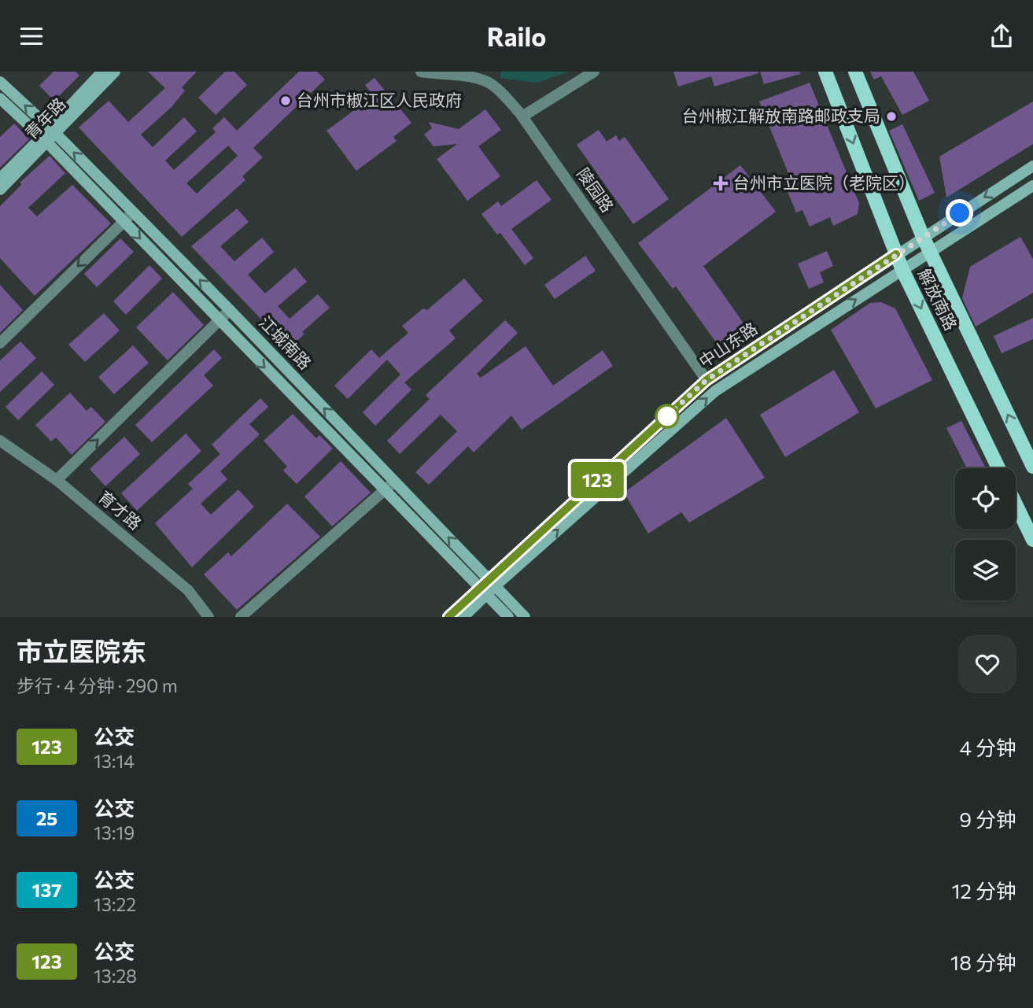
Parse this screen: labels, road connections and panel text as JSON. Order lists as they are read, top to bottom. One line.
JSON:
{"streets":{"main road":["青年路","解放南路","江城南路","中山东路"],"street":["陵园路","育才路"]},"crossings":[["青年路","江城南路"],["陵园路","中山东路"],["解放南路","中山东路"],["江城南路","中山东路"]],"places":{"other":["台州市椒江区人民政府","台州椒江解放南路邮政支局"],"health":["台州市立医院（老院区）"]},"lines":["bus line 123"],"page":{"header":"Railo","on_map":"123","heading":["市立医院东","步行 · 4 分钟 · 290 m"],"list":[{"mark":"123","name":"公交","note":"13:14","value":"4 分钟"},{"mark":"25","name":"公交","note":"13:19","value":"9 分钟"},{"mark":"137","name":"公交","note":"13:22","value":"12 分钟"},{"mark":"123","name":"公交","note":"13:28","value":"18 分钟"}]}}
